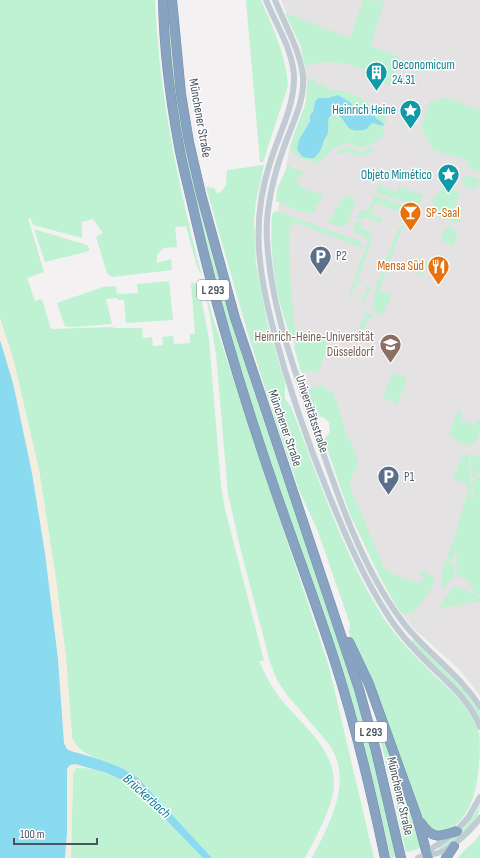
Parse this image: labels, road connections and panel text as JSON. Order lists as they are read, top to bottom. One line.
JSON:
{"streets":{"highway":["Münchener Straße","L 293"],"street":["Universitätsstraße"]},"water":["Brückerbach"],"places":{"building":["Oeconomicum 24.31"],"place":["Heinrich Heine","Objeto Mimético"],"bar":["SP-Saal"],"parking":["P2","P1"],"restaurant":["Mensa Süd"],"school or university":["Heinrich-Heine-Universität Düsseldorf"]},"scale_bar":"100 m"}
